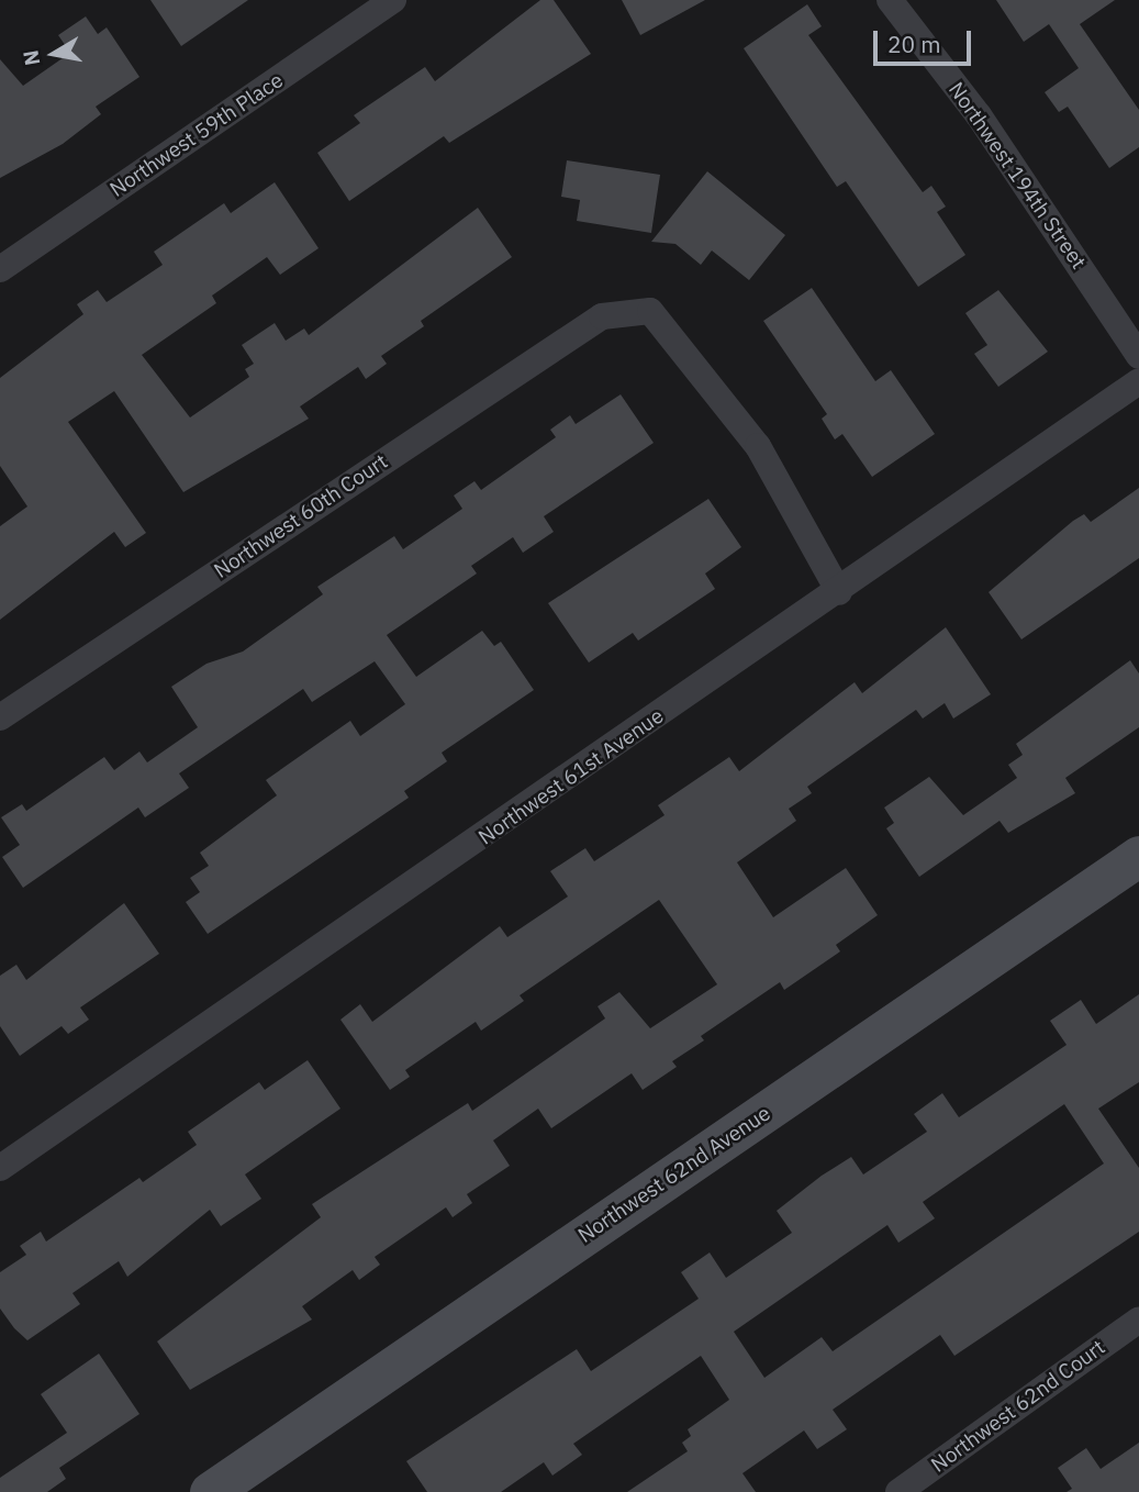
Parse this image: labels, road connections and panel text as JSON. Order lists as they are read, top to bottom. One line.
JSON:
{"streets":{"street":["Northwest 59th Place","Northwest 194th Street","Northwest 60th Court","Northwest 61st Avenue","Northwest 62nd Avenue","Northwest 62nd Court"]},"crossings":[["Northwest 60th Court","Northwest 61st Avenue"]],"scale_bar":"20 m","north":"left"}
